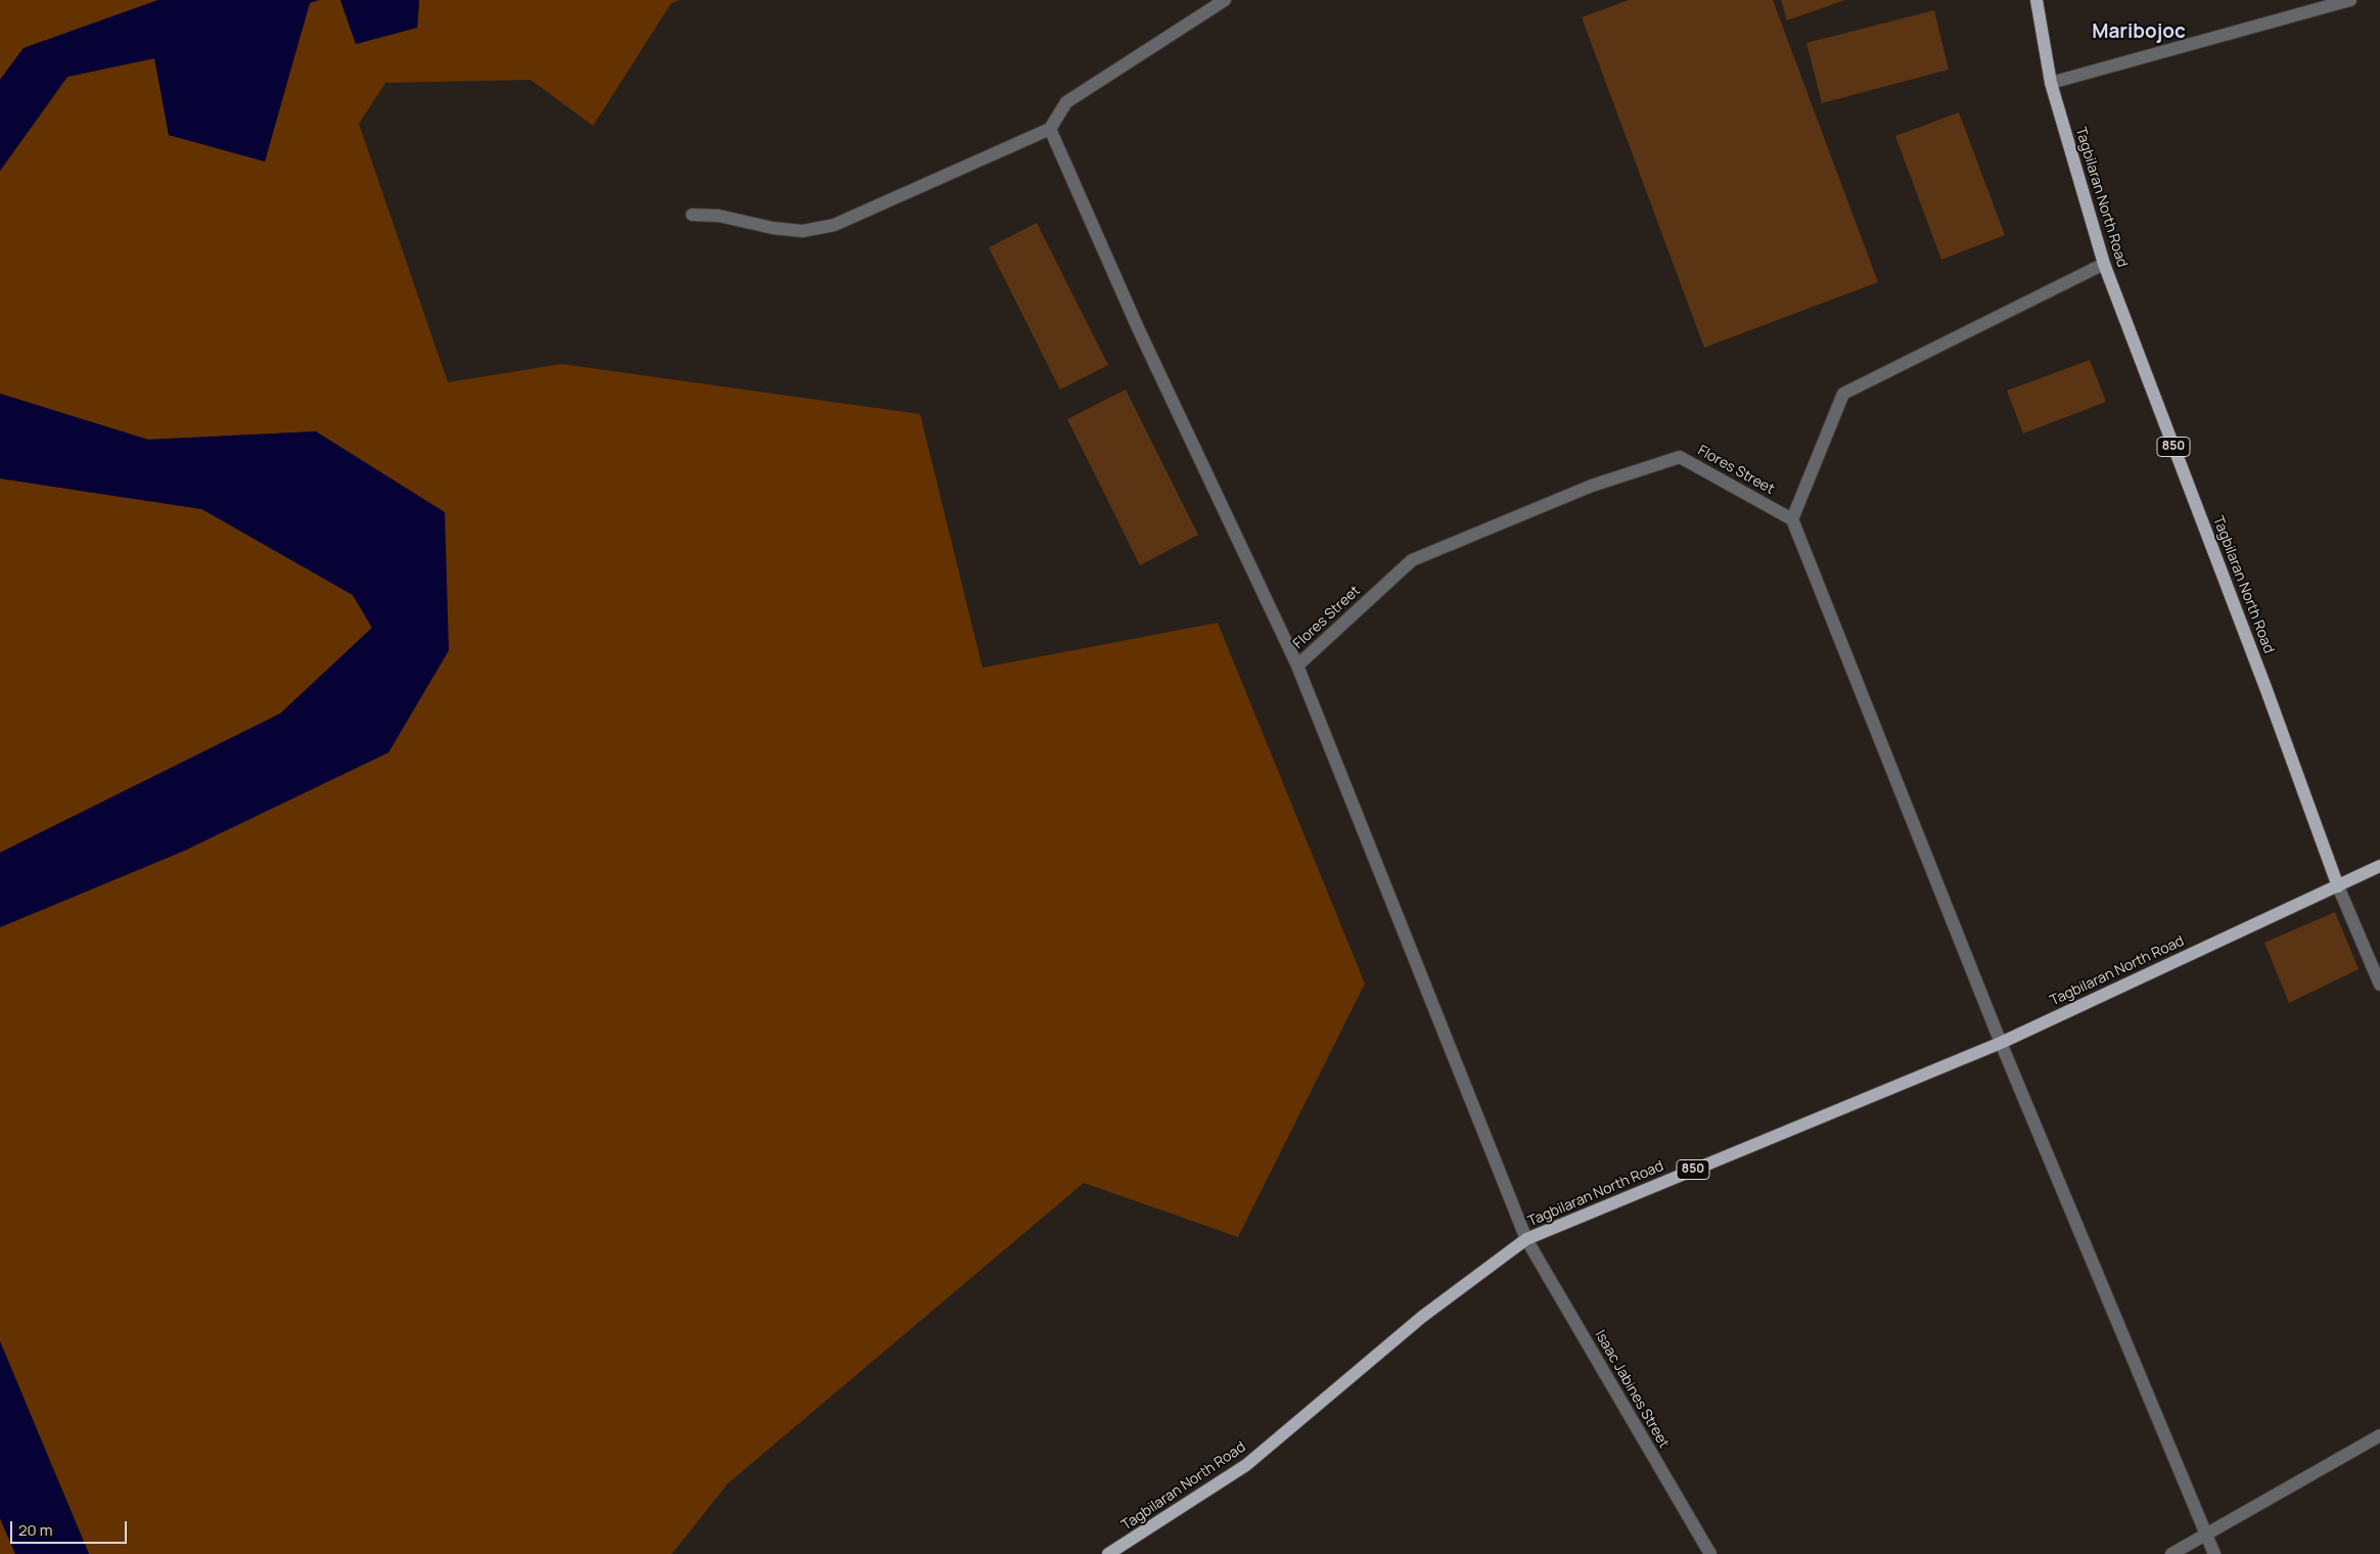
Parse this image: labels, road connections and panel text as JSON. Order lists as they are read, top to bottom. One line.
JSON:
{"streets":{"main road":["Tagbilaran North Road","850"],"street":["Flores Street","Isaac Jabines Street"]},"crossings":[["Tagbilaran North Road","Isaac Jabines Street"],["Flores Street","Isaac Jabines Street"]],"districts":["Maribojoc"],"scale_bar":"20 m"}
